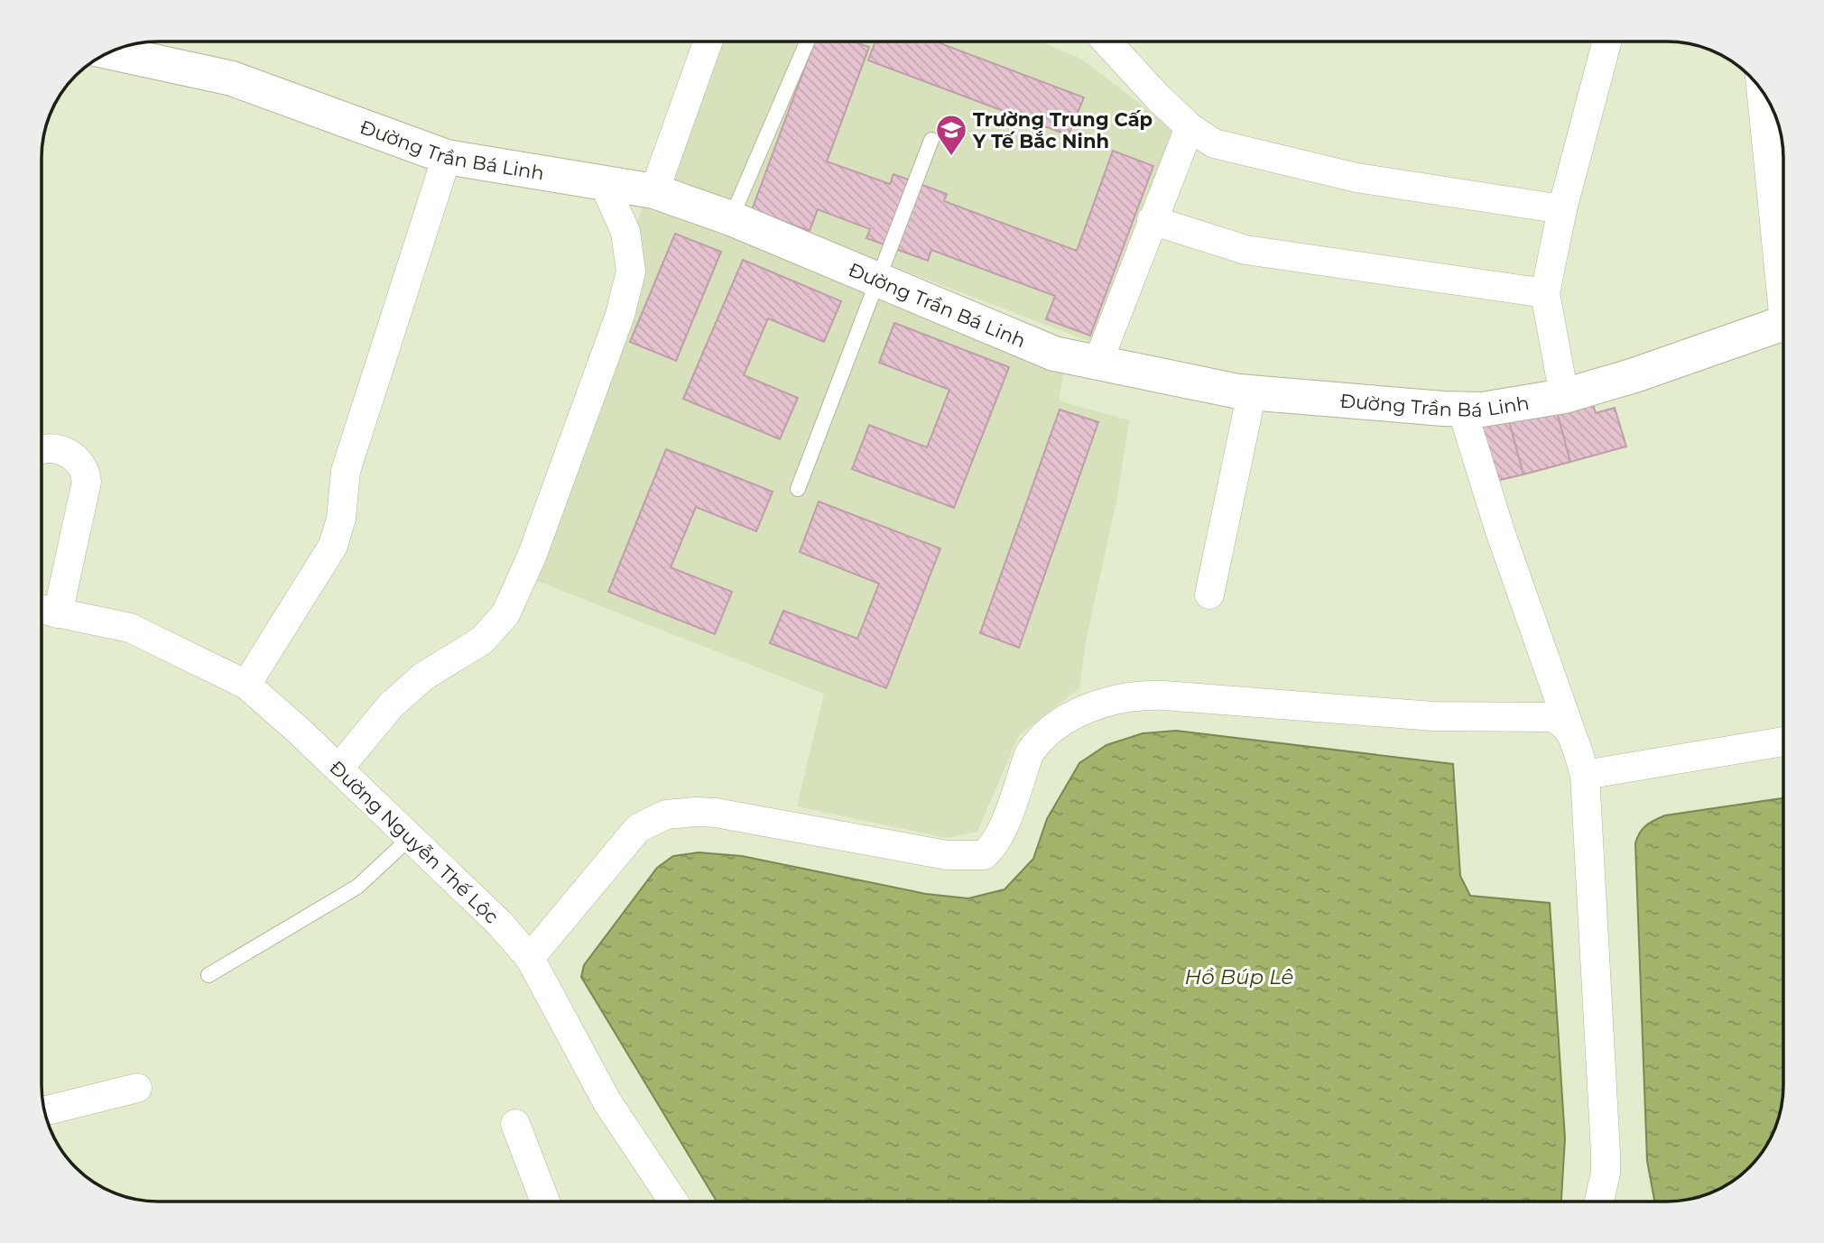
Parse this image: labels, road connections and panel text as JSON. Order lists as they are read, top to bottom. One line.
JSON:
{"streets":{"street":["Đường Trần Bá Linh","Đường Nguyễn Thế Lộc"]},"water":["Hồ Búp Lê"],"places":{"school or university":["Trường Trung Cấp Y Tế Bắc Ninh"]}}
